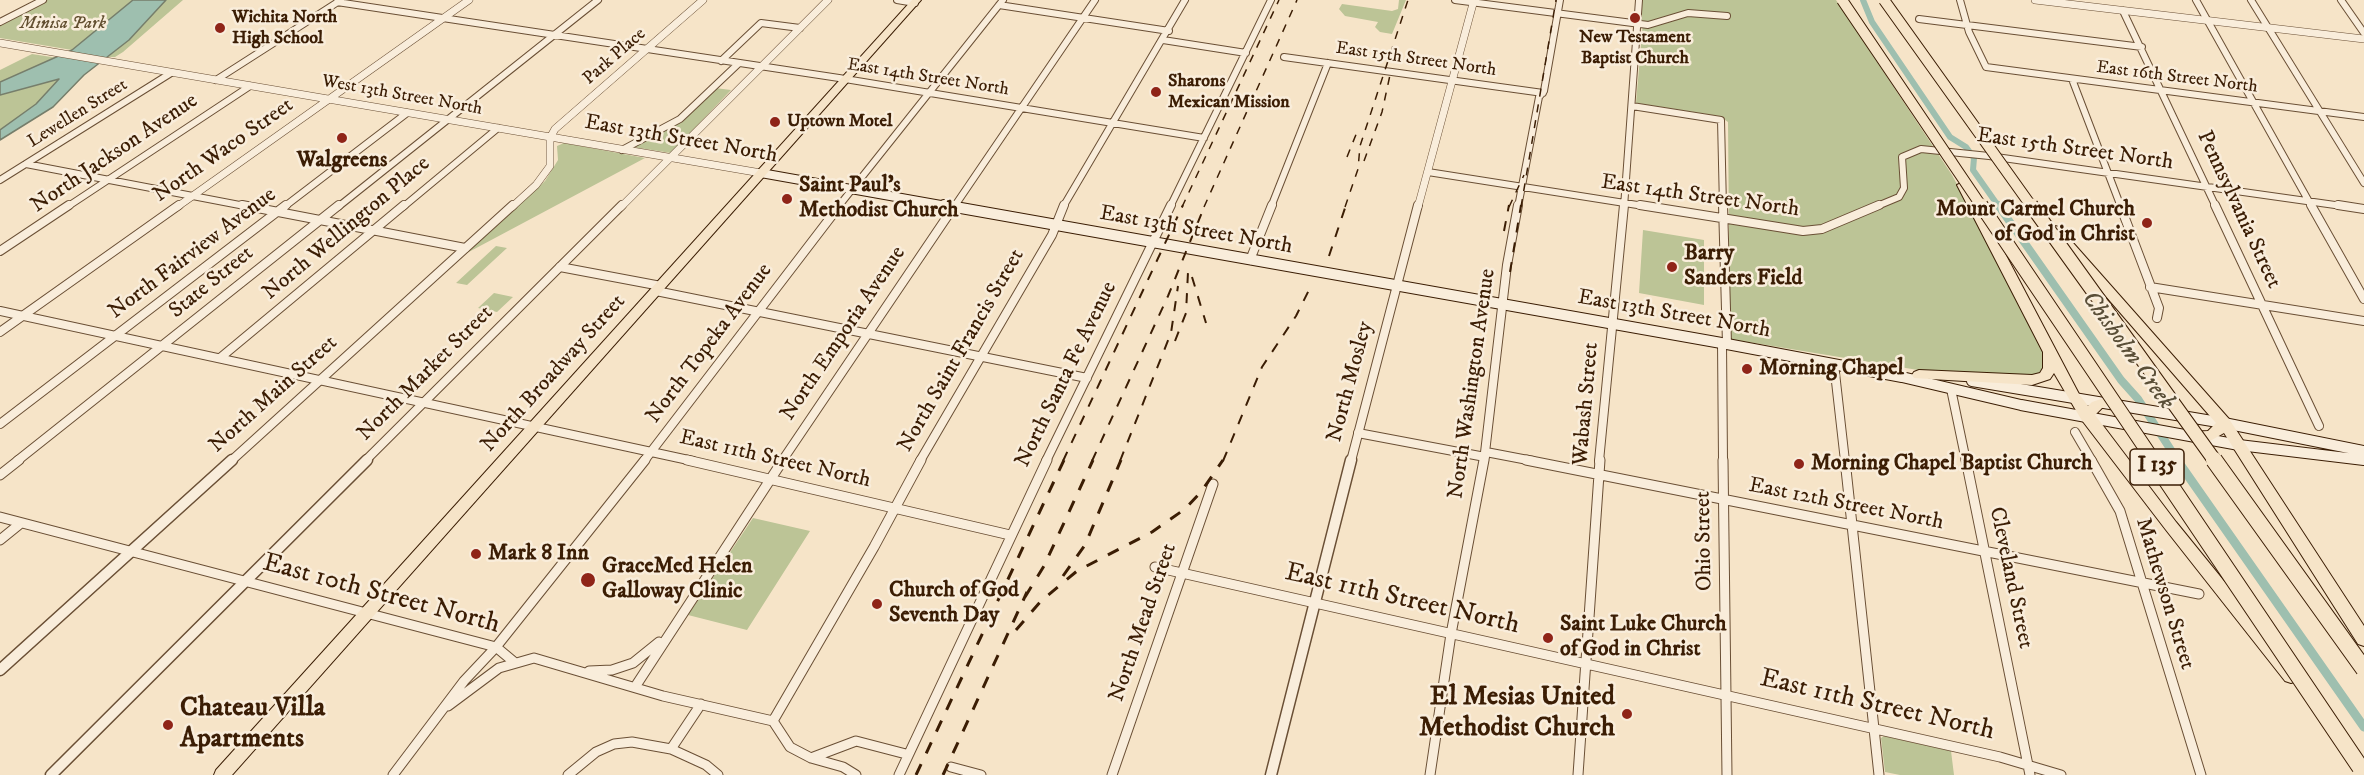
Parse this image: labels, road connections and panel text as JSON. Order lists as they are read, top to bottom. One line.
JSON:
{"streets":{"highway":["I 135"],"main road":["East 13th Street North","North Broadway Street"],"street":["Park Place","East 15th Street North","East 14th Street North","East 16th Street North","West 13th Street North","Lewellen Street","North Waco Street","North Jackson Avenue","Pennsylvania Street","North Wellington Place","North Fairview Avenue","State Street","North Emporia Avenue","North Topeka Avenue","North Saint Francis Street","North Market Street","North Santa Fe Avenue","North Mosley","North Washington Avenue","North Main Street","Wabash Street","East 11th Street North","East 12th Street North","Ohio Street","Cleveland Street","Mathewson Street","East 10th Street North","North Mead Street"]},"crossings":[["Park Place","East 14th Street North"],["Park Place","West 13th Street North"],["Park Place","East 13th Street North"],["Park Place","North Main Street"],["East 15th Street North","East 14th Street North"],["East 15th Street North","Pennsylvania Street"],["East 15th Street North","North Mosley"],["East 15th Street North","North Washington Avenue"],["East 14th Street North","North Waco Street"],["East 14th Street North","North Emporia Avenue"],["East 14th Street North","North Topeka Avenue"],["East 14th Street North","North Saint Francis Street"],["East 14th Street North","North Market Street"],["East 14th Street North","North Broadway Street"],["East 14th Street North","North Santa Fe Avenue"],["East 14th Street North","North Mosley"],["East 14th Street North","North Washington Avenue"],["East 14th Street North","Wabash Street"],["East 14th Street North","Ohio Street"],["East 16th Street North","Pennsylvania Street"],["West 13th Street North","Lewellen Street"],["West 13th Street North","East 13th Street North"],["West 13th Street North","North Waco Street"],["West 13th Street North","North Jackson Avenue"],["West 13th Street North","North Wellington Place"],["West 13th Street North","North Fairview Avenue"],["West 13th Street North","State Street"],["West 13th Street North","North Main Street"],["East 13th Street North","North Emporia Avenue"],["East 13th Street North","North Topeka Avenue"],["East 13th Street North","North Saint Francis Street"],["East 13th Street North","North Market Street"],["East 13th Street North","North Broadway Street"],["East 13th Street North","North Santa Fe Avenue"],["East 13th Street North","North Mosley"],["East 13th Street North","North Washington Avenue"],["East 13th Street North","North Main Street"],["East 13th Street North","Wabash Street"],["East 13th Street North","Ohio Street"],["East 13th Street North","Cleveland Street"],["North Waco Street","East 11th Street North"],["North Wellington Place","East 11th Street North"],["North Fairview Avenue","East 11th Street North"],["State Street","East 11th Street North"],["North Emporia Avenue","East 11th Street North"],["North Emporia Avenue","East 10th Street North"],["North Topeka Avenue","East 11th Street North"],["North Topeka Avenue","East 10th Street North"],["North Saint Francis Street","East 11th Street North"],["North Saint Francis Street","East 10th Street North"],["North Market Street","East 11th Street North"],["North Market Street","East 10th Street North"],["North Broadway Street","East 11th Street North"],["North Broadway Street","East 10th Street North"],["North Santa Fe Avenue","East 11th Street North"],["North Mosley","East 11th Street North"],["North Mosley","East 12th Street North"],["North Washington Avenue","East 11th Street North"],["North Washington Avenue","East 12th Street North"],["North Main Street","East 11th Street North"],["North Main Street","East 10th Street North"],["Wabash Street","East 11th Street North"],["Wabash Street","East 12th Street North"],["Wabash Street","Ohio Street"],["East 11th Street North","Ohio Street"],["East 11th Street North","Cleveland Street"],["East 11th Street North","North Mead Street"],["East 12th Street North","Ohio Street"],["East 12th Street North","Cleveland Street"],["East 12th Street North","Mathewson Street"]],"water":["Chisholm Creek"],"parks":["Minisa Park"],"places":["New Testament Baptist Church","Wichita North High School","Sharons Mexican Mission","Uptown Motel","Walgreens","Saint Paul's Methodist Church","Mount Carmel Church of God in Christ","Barry Sanders Field","Morning Chapel","Morning Chapel Baptist Church","Mark 8 Inn","GraceMed Helen Galloway Clinic","Church of God Seventh Day","Saint Luke Church of God in Christ","El Mesias United Methodist Church","Chateau Villa Apartments"]}
